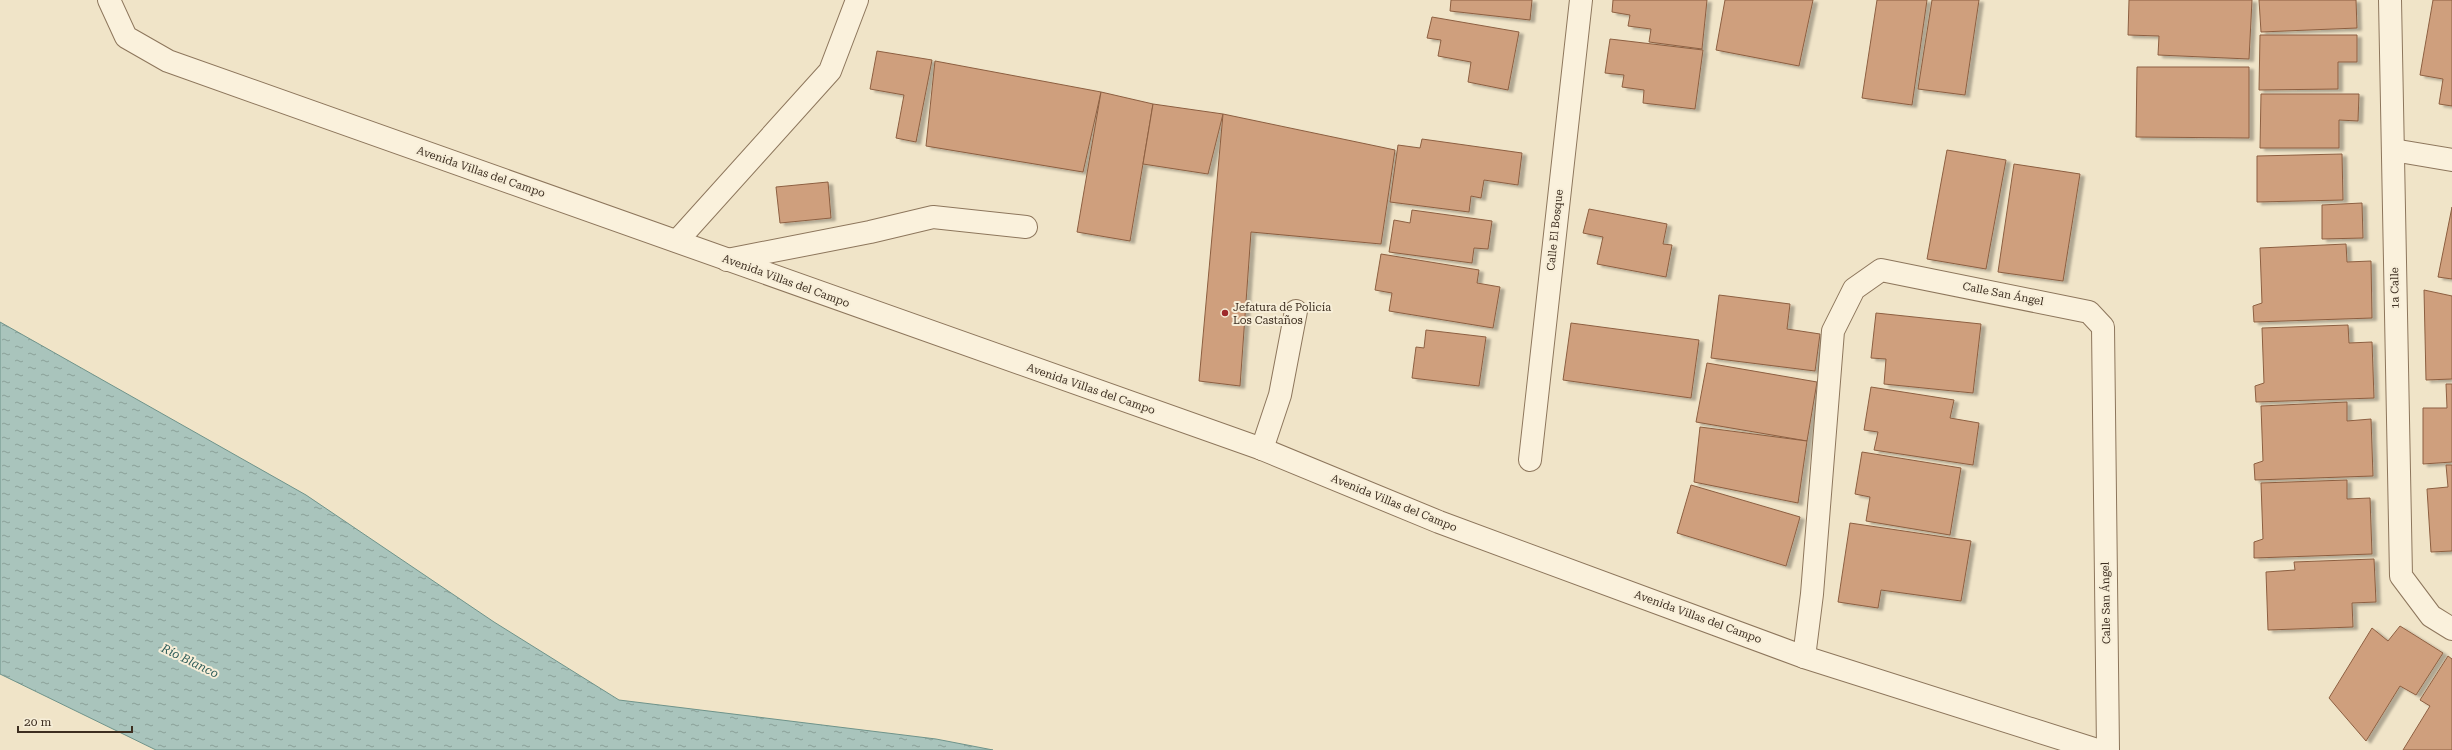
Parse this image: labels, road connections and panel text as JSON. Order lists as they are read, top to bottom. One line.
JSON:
{"streets":{"street":["Avenida Villas del Campo","Calle El Bosque","1a Calle","Calle San Ángel"]},"crossings":[["Avenida Villas del Campo","Calle San Ángel"]],"water":["Río Blanco"],"places":["Jefatura de Policía Los Castaños"],"scale_bar":"20 m"}
